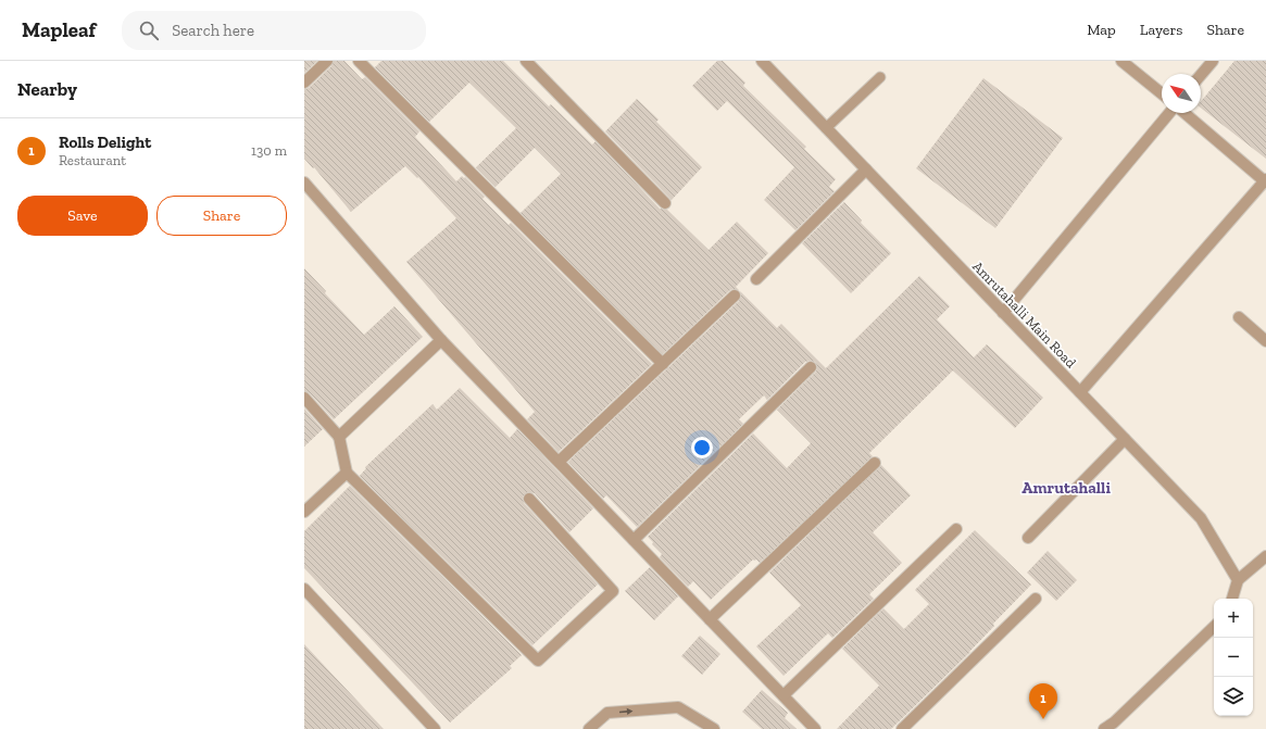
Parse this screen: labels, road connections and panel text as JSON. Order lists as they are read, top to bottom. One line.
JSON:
{"streets":{"street":["Amrutahalli Main Road"]},"districts":["Amrutahalli"],"north":"top left","page":{"header":"Mapleaf","search":"Search here","nav":["Map","Layers","Share"],"heading":"Nearby","list":[{"mark":"1","name":"Rolls Delight","note":"Restaurant","value":"130 m"}],"buttons":["Save","Share"],"map_buttons":["+","−"],"pins":"1"}}
